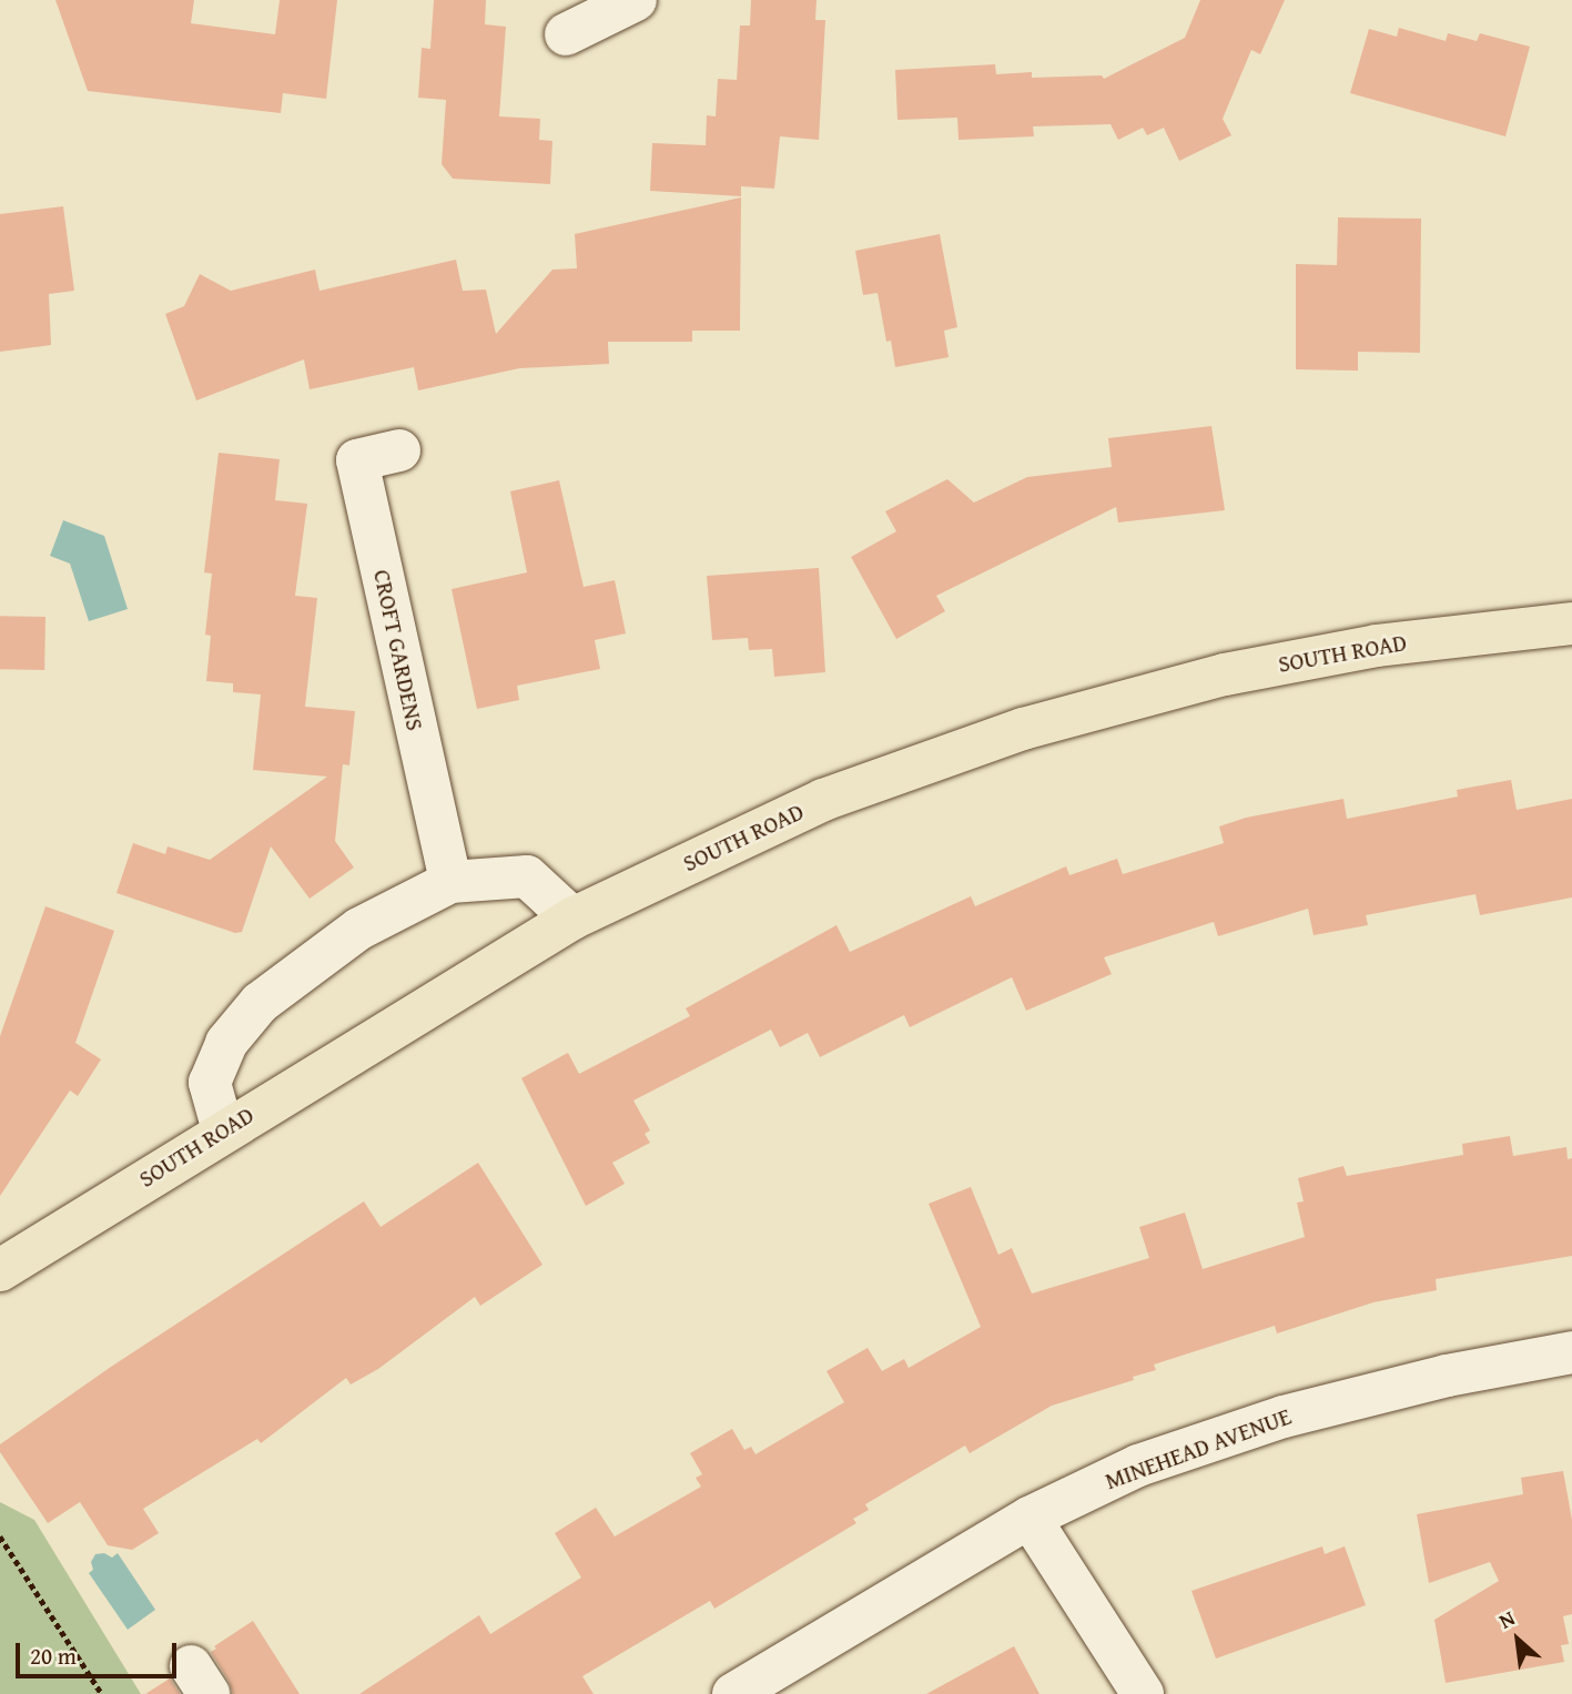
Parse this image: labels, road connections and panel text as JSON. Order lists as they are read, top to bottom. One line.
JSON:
{"streets":{"main road":["SOUTH ROAD"],"street":["CROFT GARDENS","MINEHEAD AVENUE"]},"scale_bar":"20 m","north":"top left"}
